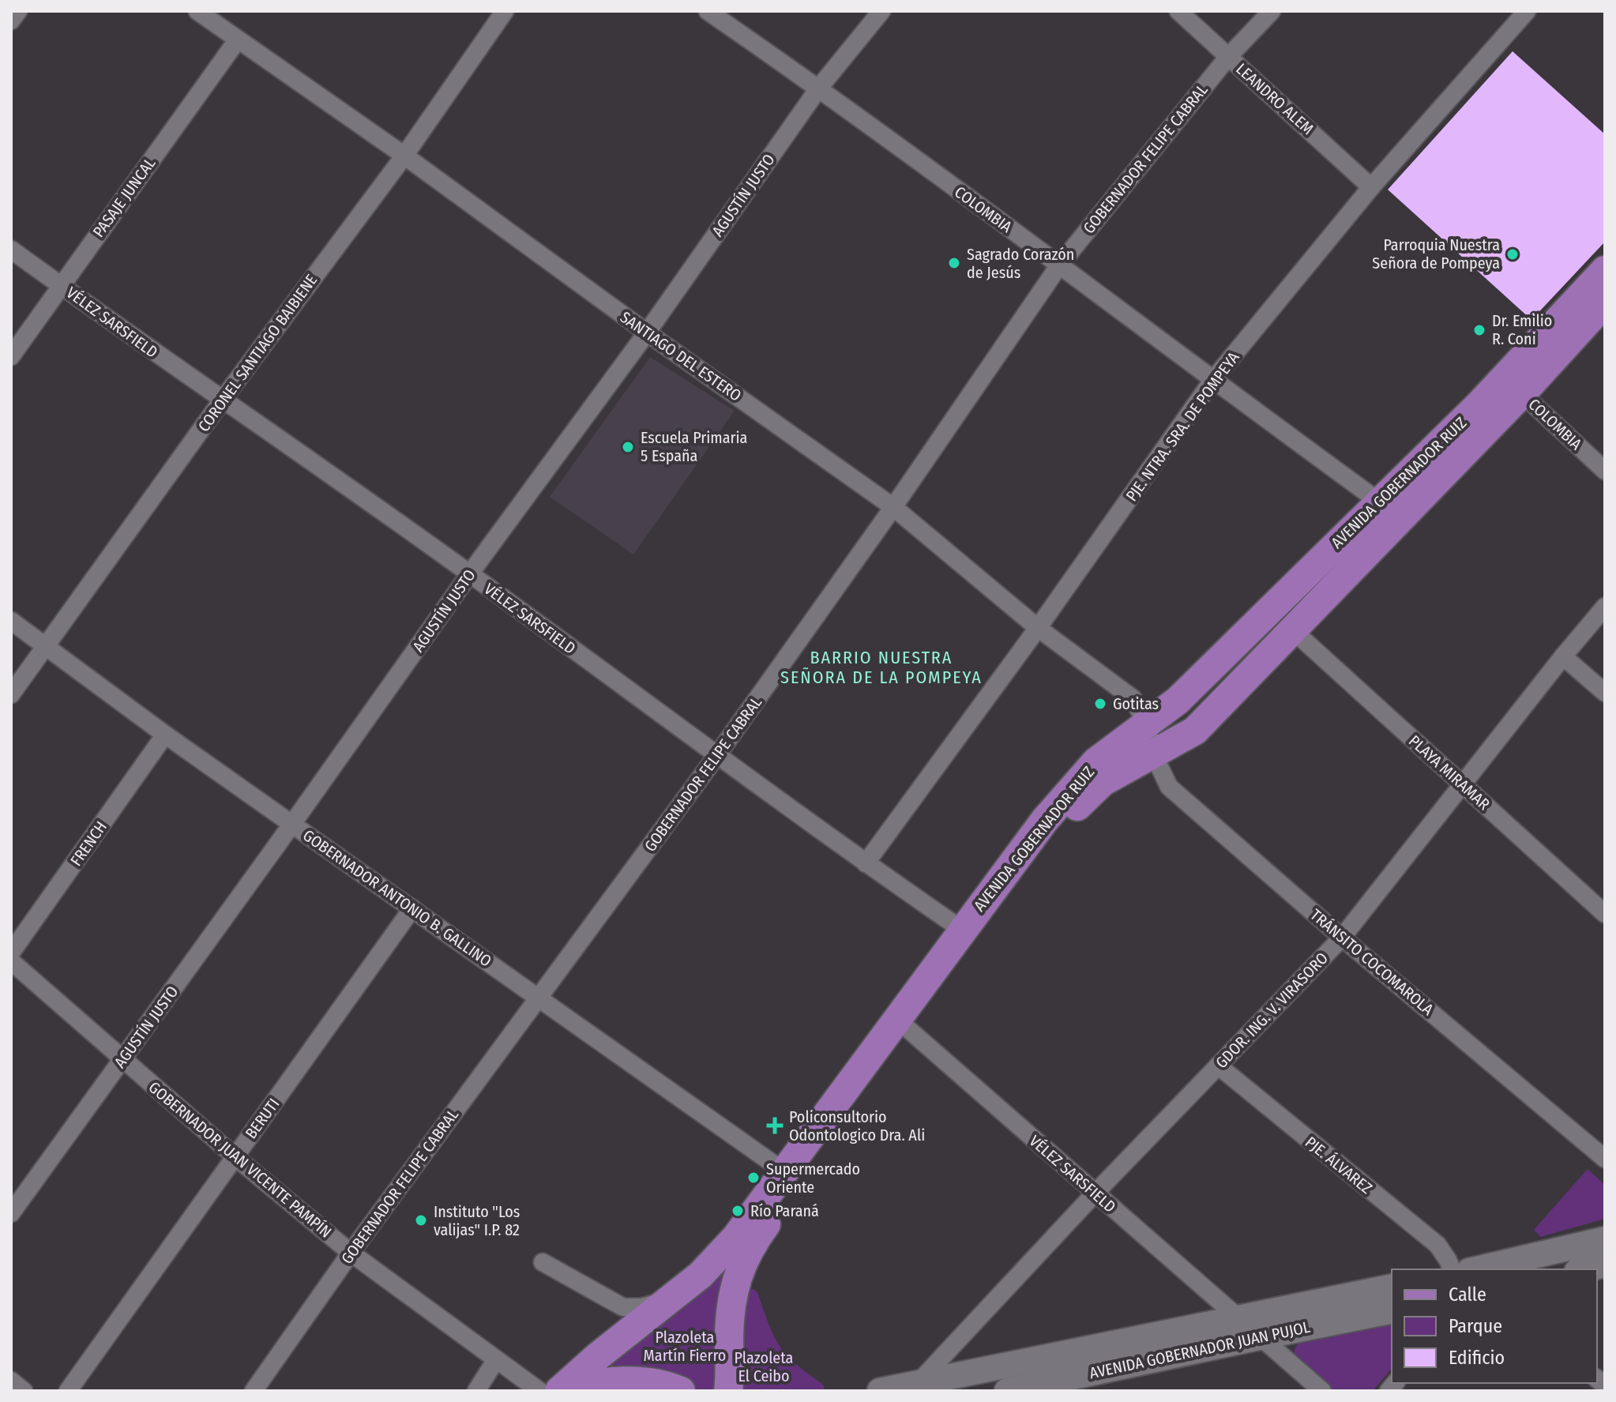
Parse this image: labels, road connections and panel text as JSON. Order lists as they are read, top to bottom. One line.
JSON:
{"streets":{"main road":["AVENIDA GOBERNADOR RUIZ","AVENIDA GOBERNADOR JUAN PUJOL"],"street":["LEANDRO ALEM","GOBERNADOR FELIPE CABRAL","AGUSTÍN JUSTO","PASAJE JUNCAL","COLOMBIA","VÉLEZ SARSFIELD","CORONEL SANTIAGO BAIBIENE","SANTIAGO DEL ESTERO","PJE. NTRA. SRA. DE POMPEYA","PLAYA MIRAMAR","FRENCH","GOBERNADOR ANTONIO B. GALLINO","TRÁNSITO COCOMAROLA","GDOR. ING. V. VIRASORO","BERUTI","GOBERNADOR JUAN VICENTE PAMPÍN","PJE. ÁLVAREZ"]},"crossings":[["LEANDRO ALEM","GOBERNADOR FELIPE CABRAL"],["LEANDRO ALEM","PJE. NTRA. SRA. DE POMPEYA"],["GOBERNADOR FELIPE CABRAL","COLOMBIA"],["GOBERNADOR FELIPE CABRAL","VÉLEZ SARSFIELD"],["GOBERNADOR FELIPE CABRAL","SANTIAGO DEL ESTERO"],["GOBERNADOR FELIPE CABRAL","GOBERNADOR ANTONIO B. GALLINO"],["GOBERNADOR FELIPE CABRAL","GOBERNADOR JUAN VICENTE PAMPÍN"],["AGUSTÍN JUSTO","COLOMBIA"],["AGUSTÍN JUSTO","VÉLEZ SARSFIELD"],["AGUSTÍN JUSTO","SANTIAGO DEL ESTERO"],["AGUSTÍN JUSTO","GOBERNADOR ANTONIO B. GALLINO"],["AGUSTÍN JUSTO","GOBERNADOR JUAN VICENTE PAMPÍN"],["PASAJE JUNCAL","VÉLEZ SARSFIELD"],["PASAJE JUNCAL","SANTIAGO DEL ESTERO"],["COLOMBIA","PJE. NTRA. SRA. DE POMPEYA"],["COLOMBIA","AVENIDA GOBERNADOR RUIZ"],["VÉLEZ SARSFIELD","CORONEL SANTIAGO BAIBIENE"],["VÉLEZ SARSFIELD","PJE. NTRA. SRA. DE POMPEYA"],["VÉLEZ SARSFIELD","AVENIDA GOBERNADOR RUIZ"],["VÉLEZ SARSFIELD","GDOR. ING. V. VIRASORO"],["VÉLEZ SARSFIELD","AVENIDA GOBERNADOR JUAN PUJOL"],["CORONEL SANTIAGO BAIBIENE","SANTIAGO DEL ESTERO"],["CORONEL SANTIAGO BAIBIENE","GOBERNADOR ANTONIO B. GALLINO"],["SANTIAGO DEL ESTERO","PJE. NTRA. SRA. DE POMPEYA"],["SANTIAGO DEL ESTERO","AVENIDA GOBERNADOR RUIZ"],["SANTIAGO DEL ESTERO","TRÁNSITO COCOMAROLA"],["AVENIDA GOBERNADOR RUIZ","PLAYA MIRAMAR"],["AVENIDA GOBERNADOR RUIZ","GOBERNADOR ANTONIO B. GALLINO"],["AVENIDA GOBERNADOR RUIZ","TRÁNSITO COCOMAROLA"],["PLAYA MIRAMAR","GDOR. ING. V. VIRASORO"],["FRENCH","GOBERNADOR ANTONIO B. GALLINO"],["GOBERNADOR ANTONIO B. GALLINO","BERUTI"],["TRÁNSITO COCOMAROLA","GDOR. ING. V. VIRASORO"],["GDOR. ING. V. VIRASORO","PJE. ÁLVAREZ"],["GDOR. ING. V. VIRASORO","AVENIDA GOBERNADOR JUAN PUJOL"],["BERUTI","GOBERNADOR JUAN VICENTE PAMPÍN"]],"districts":["BARRIO NUESTRA SEÑORA DE LA POMPEYA"],"parks":["Plazoleta Martín Fierro","Plazoleta El Ceibo"],"places":{"other":["Parroquia Nuestra Señora de Pompeya","Sagrado Corazón de Jesús","Dr. Emilio R. Coni","Escuela Primaria 5 España","Gotitas","Supermercado Oriente","Río Paraná","Instituto \"Los valijas\" I.P. 82"],"health":["Policonsultorio Odontologico Dra. Ali"]},"legend":["Calle","Parque","Edificio"]}
